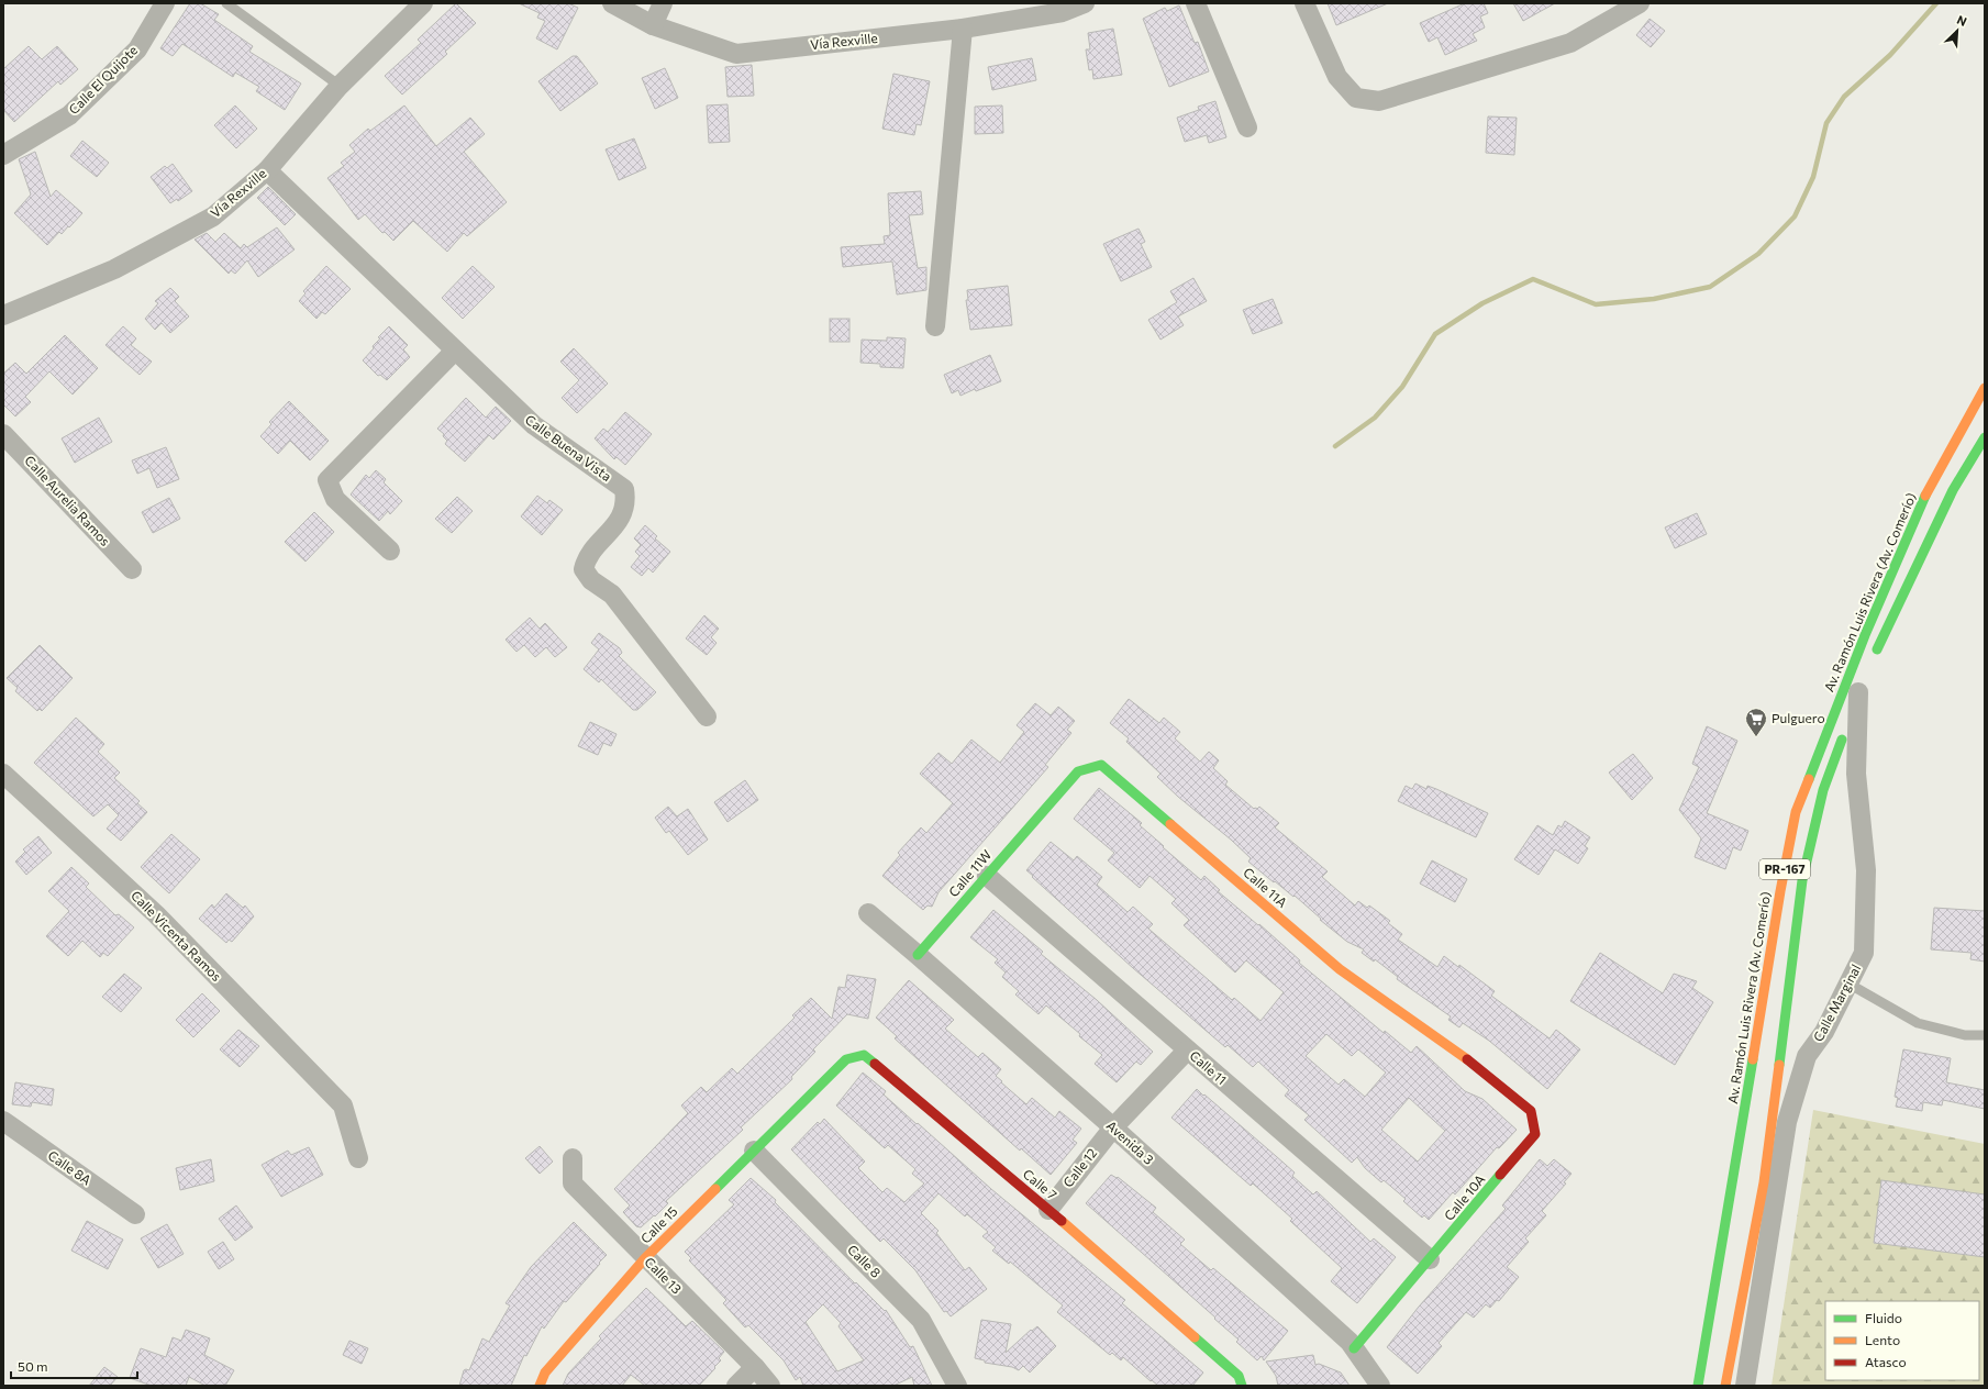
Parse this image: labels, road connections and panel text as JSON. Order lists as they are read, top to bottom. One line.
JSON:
{"streets":{"main road":["Av. Ramón Luis Rivera (Av. Comerío)","PR-167","Calle 11W","Calle 11A","Calle 7","Calle 10A","Calle 15"],"street":["Vía Rexville","Calle El Quijote","Calle Buena Vista","Calle Aurelia Ramos","Calle Vicenta Ramos","Calle Marginal","Calle 11","Avenida 3","Calle 8A","Calle 12","Calle 8","Calle 13"]},"crossings":[["Vía Rexville","Calle Buena Vista"],["PR-167","Calle Marginal"],["Calle 11W","Calle 11A"],["Calle 11W","Calle 11"],["Calle 11W","Avenida 3"],["Calle 11A","Calle 10A"],["Calle 11","Calle 12"],["Calle 11","Calle 10A"],["Avenida 3","Calle 12"],["Avenida 3","Calle 10A"],["Calle 12","Calle 7"],["Calle 7","Calle 15"],["Calle 15","Calle 8"],["Calle 15","Calle 13"]],"places":{"supermarket":["Pulguero"]},"legend":["Fluido","Lento","Atasco"],"scale_bar":"50 m","north":"top right"}
